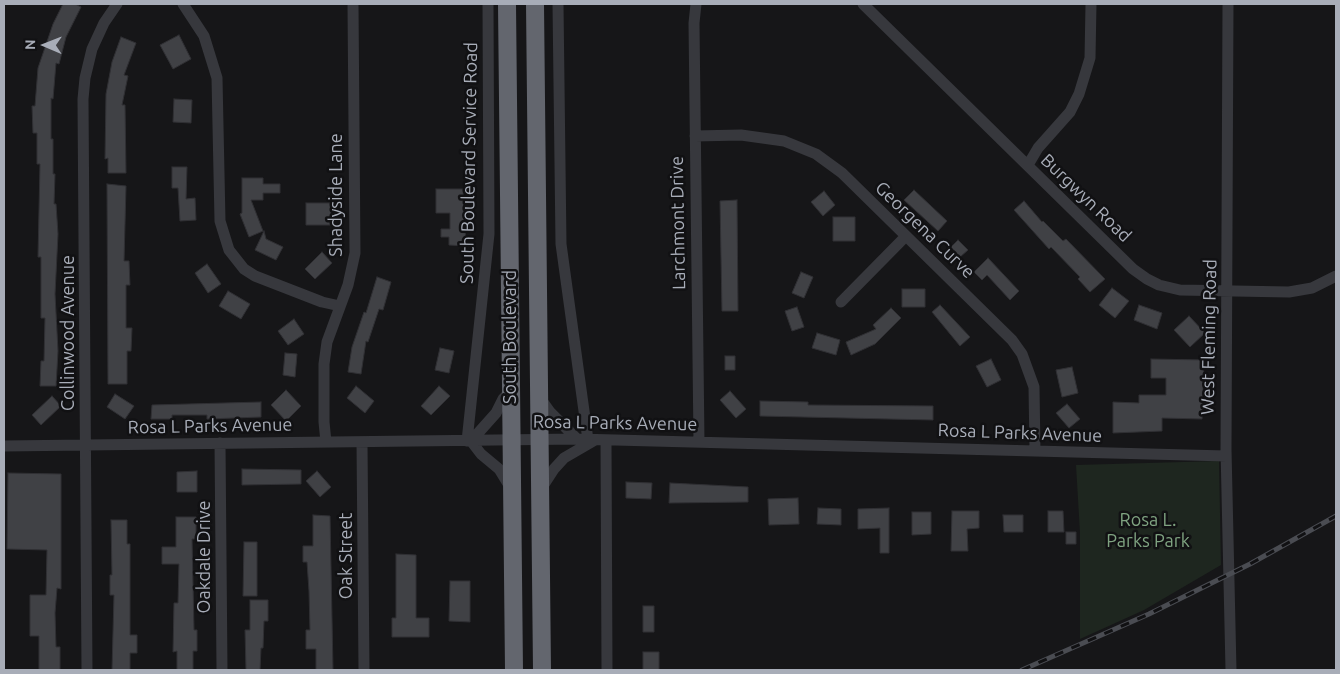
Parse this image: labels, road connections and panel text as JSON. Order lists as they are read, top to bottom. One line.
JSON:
{"streets":{"highway":["South Boulevard"],"street":["South Boulevard Service Road","Shadyside Lane","Burgwyn Road","Larchmont Drive","Georgena Curve","Collinwood Avenue","West Fleming Road","Rosa L Parks Avenue","Oak Street","Oakdale Drive"]},"crossings":[["South Boulevard Service Road","Rosa L Parks Avenue"],["Shadyside Lane","Rosa L Parks Avenue"],["Burgwyn Road","West Fleming Road"],["Larchmont Drive","Georgena Curve"],["Larchmont Drive","Rosa L Parks Avenue"],["Georgena Curve","Rosa L Parks Avenue"],["Collinwood Avenue","Rosa L Parks Avenue"],["South Boulevard","Rosa L Parks Avenue"],["West Fleming Road","Rosa L Parks Avenue"],["Rosa L Parks Avenue","Oak Street"],["Rosa L Parks Avenue","Oakdale Drive"]],"parks":["Rosa L. Parks Park"],"north":"left"}
